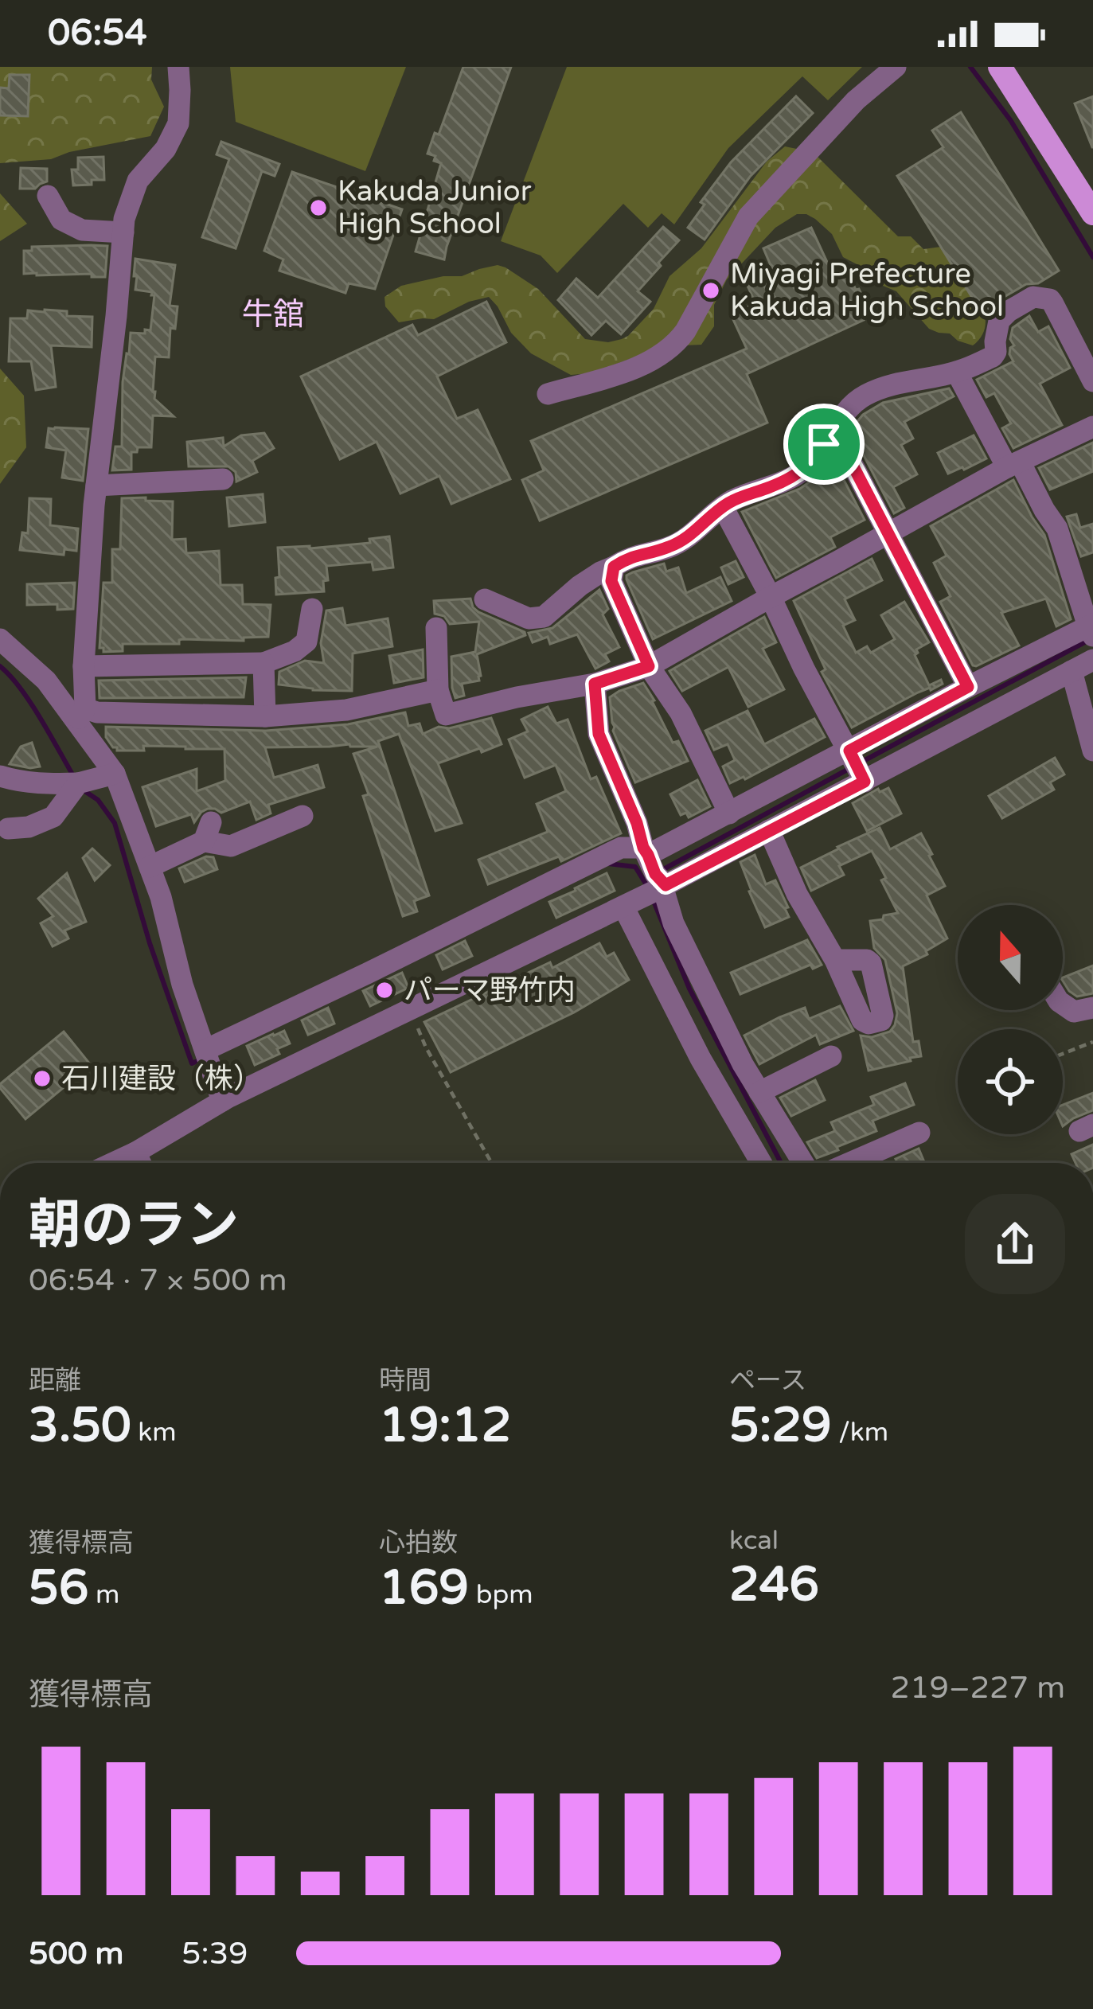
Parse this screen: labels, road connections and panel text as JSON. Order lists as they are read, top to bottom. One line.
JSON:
{"districts":["牛舘"],"places":["Kakuda Junior High School","Miyagi Prefecture Kakuda High School","パーマ野竹内","石川建設（株）"],"north":"top","page":{"status":"06:54","heading":["朝のラン","06:54 · 7 × 500 m"],"stats":[["距離","3.50 km"],["時間","19:12"],["ペース","5:29 /km"],["獲得標高","56 m"],["心拍数","169 bpm"],["kcal","246"]],"chart":["獲得標高","219–227 m"],"list":[{"name":"500 m","note":"5:39"}]}}
